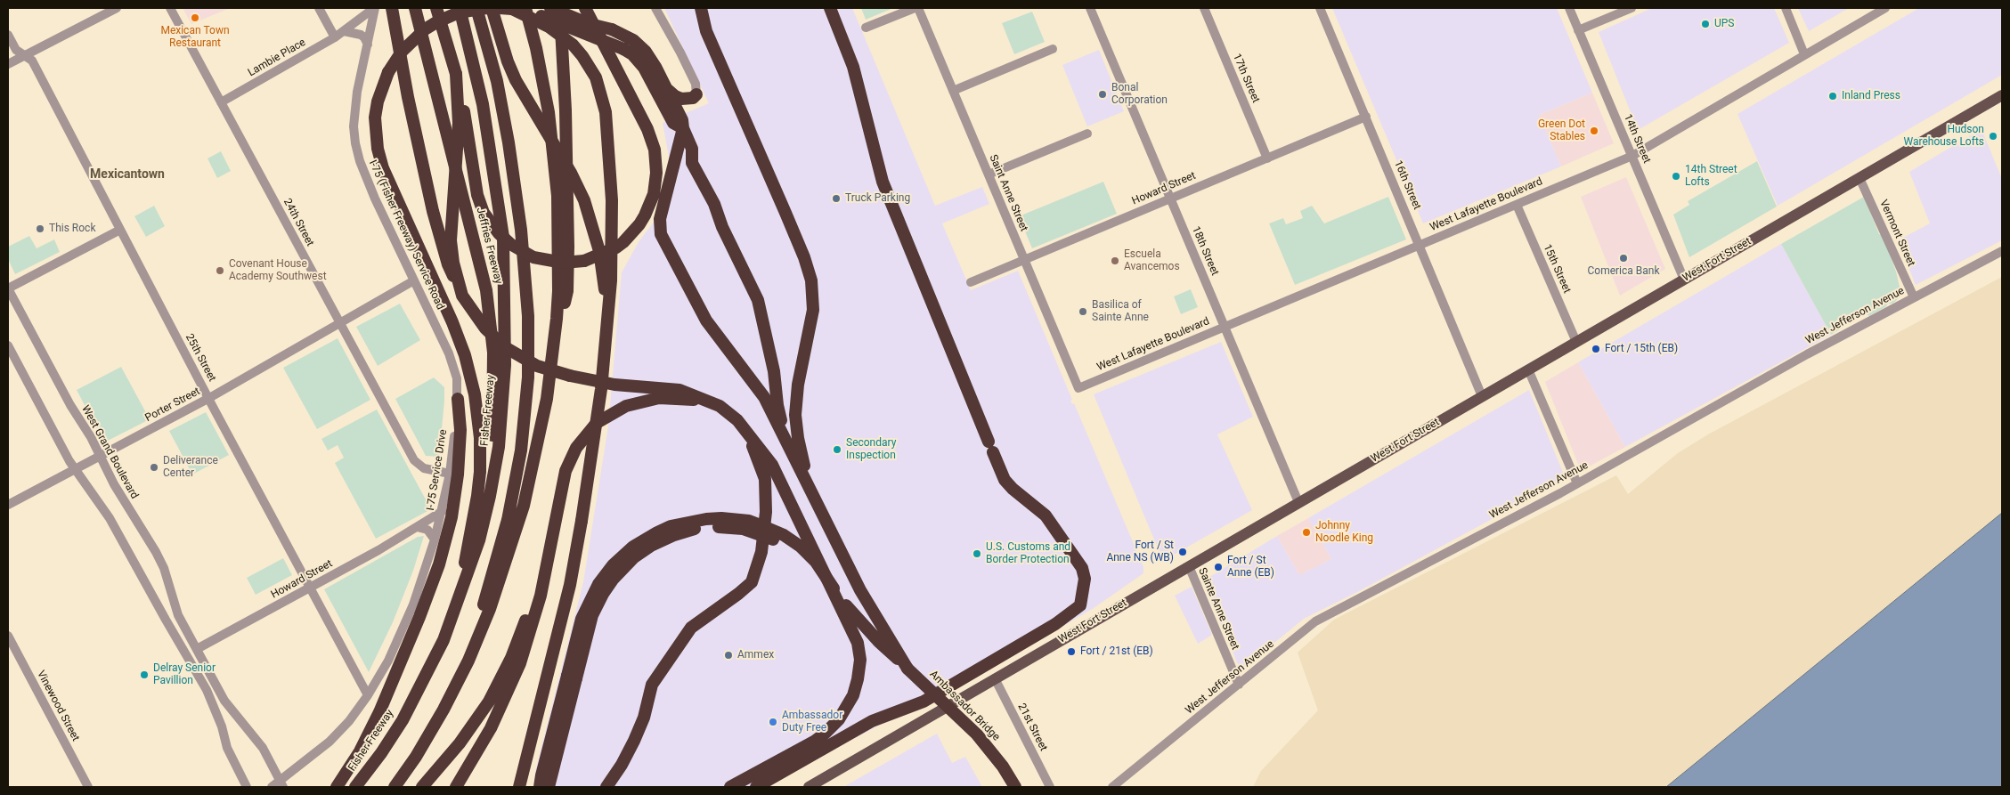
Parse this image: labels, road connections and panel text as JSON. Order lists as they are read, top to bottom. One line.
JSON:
{"streets":{"highway":["Jeffries Freeway","Fisher Freeway","Ambassador Bridge"],"main road":["West Fort Street"],"street":["Lambie Place","17th Street","14th Street","16th Street","Howard Street","Saint Anne Street","West Lafayette Boulevard","24th Street","Vermont Street","I-75 (Fisher Freeway) Service Road","18th Street","15th Street","West Jefferson Avenue","25th Street","Porter Street","West Grand Boulevard","I-75 Service Drive","Sainte Anne Street","Vinewood Street","21st Street"]},"crossings":[["Lambie Place","24th Street"],["Lambie Place","I-75 (Fisher Freeway) Service Road"],["17th Street","Howard Street"],["14th Street","West Lafayette Boulevard"],["14th Street","West Fort Street"],["16th Street","Howard Street"],["16th Street","West Lafayette Boulevard"],["16th Street","West Fort Street"],["Howard Street","Saint Anne Street"],["Howard Street","18th Street"],["Howard Street","25th Street"],["Howard Street","West Grand Boulevard"],["Howard Street","I-75 Service Drive"],["Saint Anne Street","West Lafayette Boulevard"],["West Lafayette Boulevard","18th Street"],["West Lafayette Boulevard","15th Street"],["24th Street","Porter Street"],["24th Street","I-75 Service Drive"],["Vermont Street","West Fort Street"],["Vermont Street","West Jefferson Avenue"],["I-75 (Fisher Freeway) Service Road","Porter Street"],["I-75 (Fisher Freeway) Service Road","I-75 Service Drive"],["Jeffries Freeway","Fisher Freeway"],["18th Street","West Fort Street"],["West Fort Street","15th Street"],["West Fort Street","Sainte Anne Street"],["West Fort Street","21st Street"],["West Jefferson Avenue","Sainte Anne Street"],["25th Street","Porter Street"],["25th Street","I-75 Service Drive"],["Porter Street","West Grand Boulevard"]],"districts":["Mexicantown"],"places":["Mexican Town Restaurant","UPS","Bonal Corporation","Inland Press","Green Dot Stables","Hudson Warehouse Lofts","14th Street Lofts","Truck Parking","This Rock","Comerica Bank","Escuela Avancemos","Covenant House Academy Southwest","Basilica of Sainte Anne","Fort / 15th (EB)","Secondary Inspection","Deliverance Center","Johnny Noodle King","Fort / St Anne NS (WB)","U.S. Customs and Border Protection","Fort / St Anne (EB)","Fort / 21st (EB)","Ammex","Delray Senior Pavillion","Ambassador Duty Free"]}
